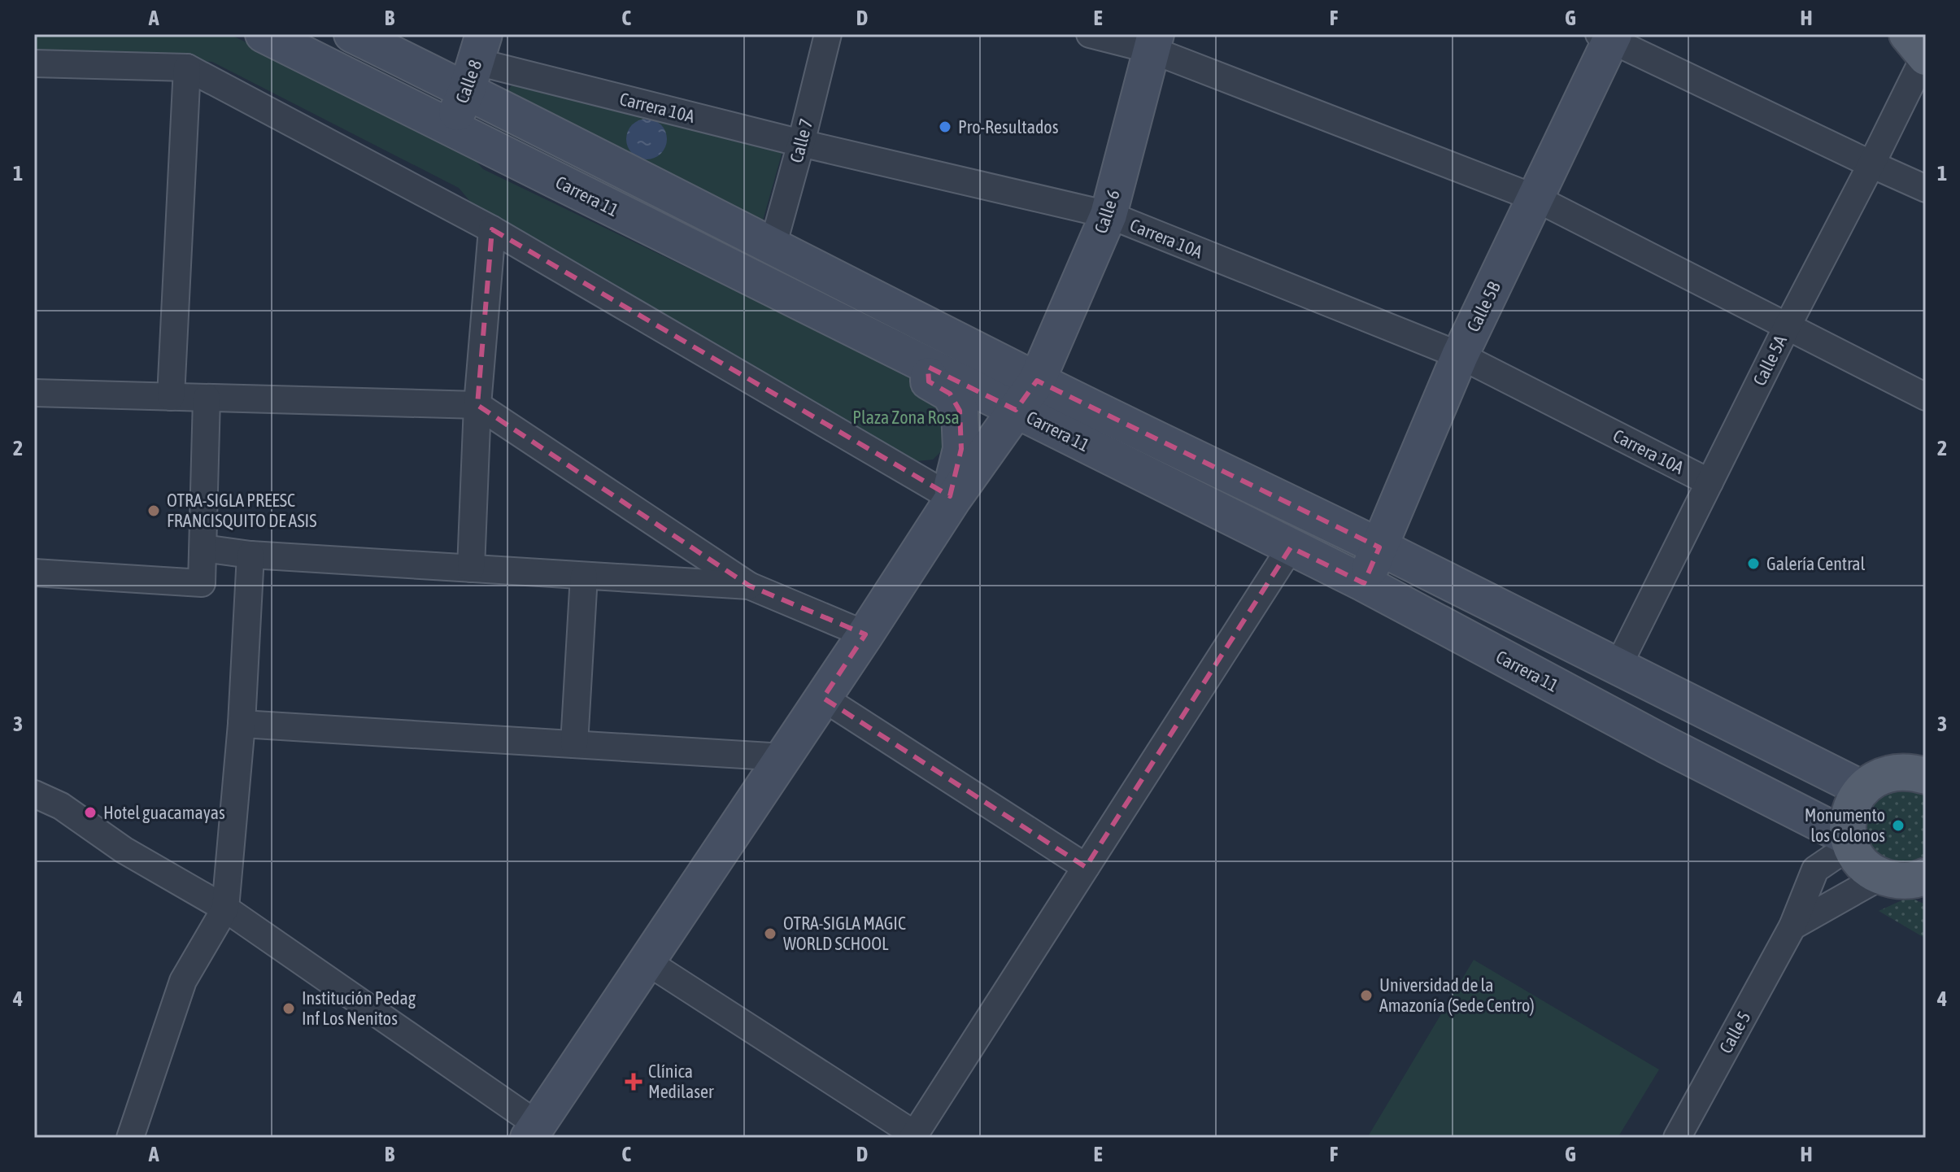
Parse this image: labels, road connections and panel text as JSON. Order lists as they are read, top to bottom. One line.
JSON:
{"streets":{"main road":["Calle 8","Carrera 11","Calle 6","Calle 5B"],"street":["Carrera 10A","Calle 7","Calle 5A","Calle 5"]},"crossings":[["Calle 8","Carrera 10A"],["Calle 8","Carrera 11"],["Carrera 10A","Calle 7"],["Carrera 10A","Carrera 11"],["Carrera 10A","Calle 6"],["Carrera 10A","Calle 5B"],["Carrera 10A","Calle 5A"],["Calle 7","Carrera 11"],["Carrera 11","Calle 6"],["Carrera 11","Calle 5B"],["Carrera 11","Calle 5A"],["Carrera 11","Calle 5"]],"parks":["Plaza Zona Rosa"],"places":{"other":["Pro-Resultados","OTRA-SIGLA PREESC FRANCISQUITO DE ASIS","Galería Central","Hotel guacamayas","Monumento los Colonos","OTRA-SIGLA MAGIC WORLD SCHOOL","Universidad de la Amazonía (Sede Centro)","Institución Pedag Inf Los Nenitos"],"health":["Clínica Medilaser"]},"grid":{"columns":["A","B","C","D","E","F","G","H"],"rows":["1","2","3","4"]}}
